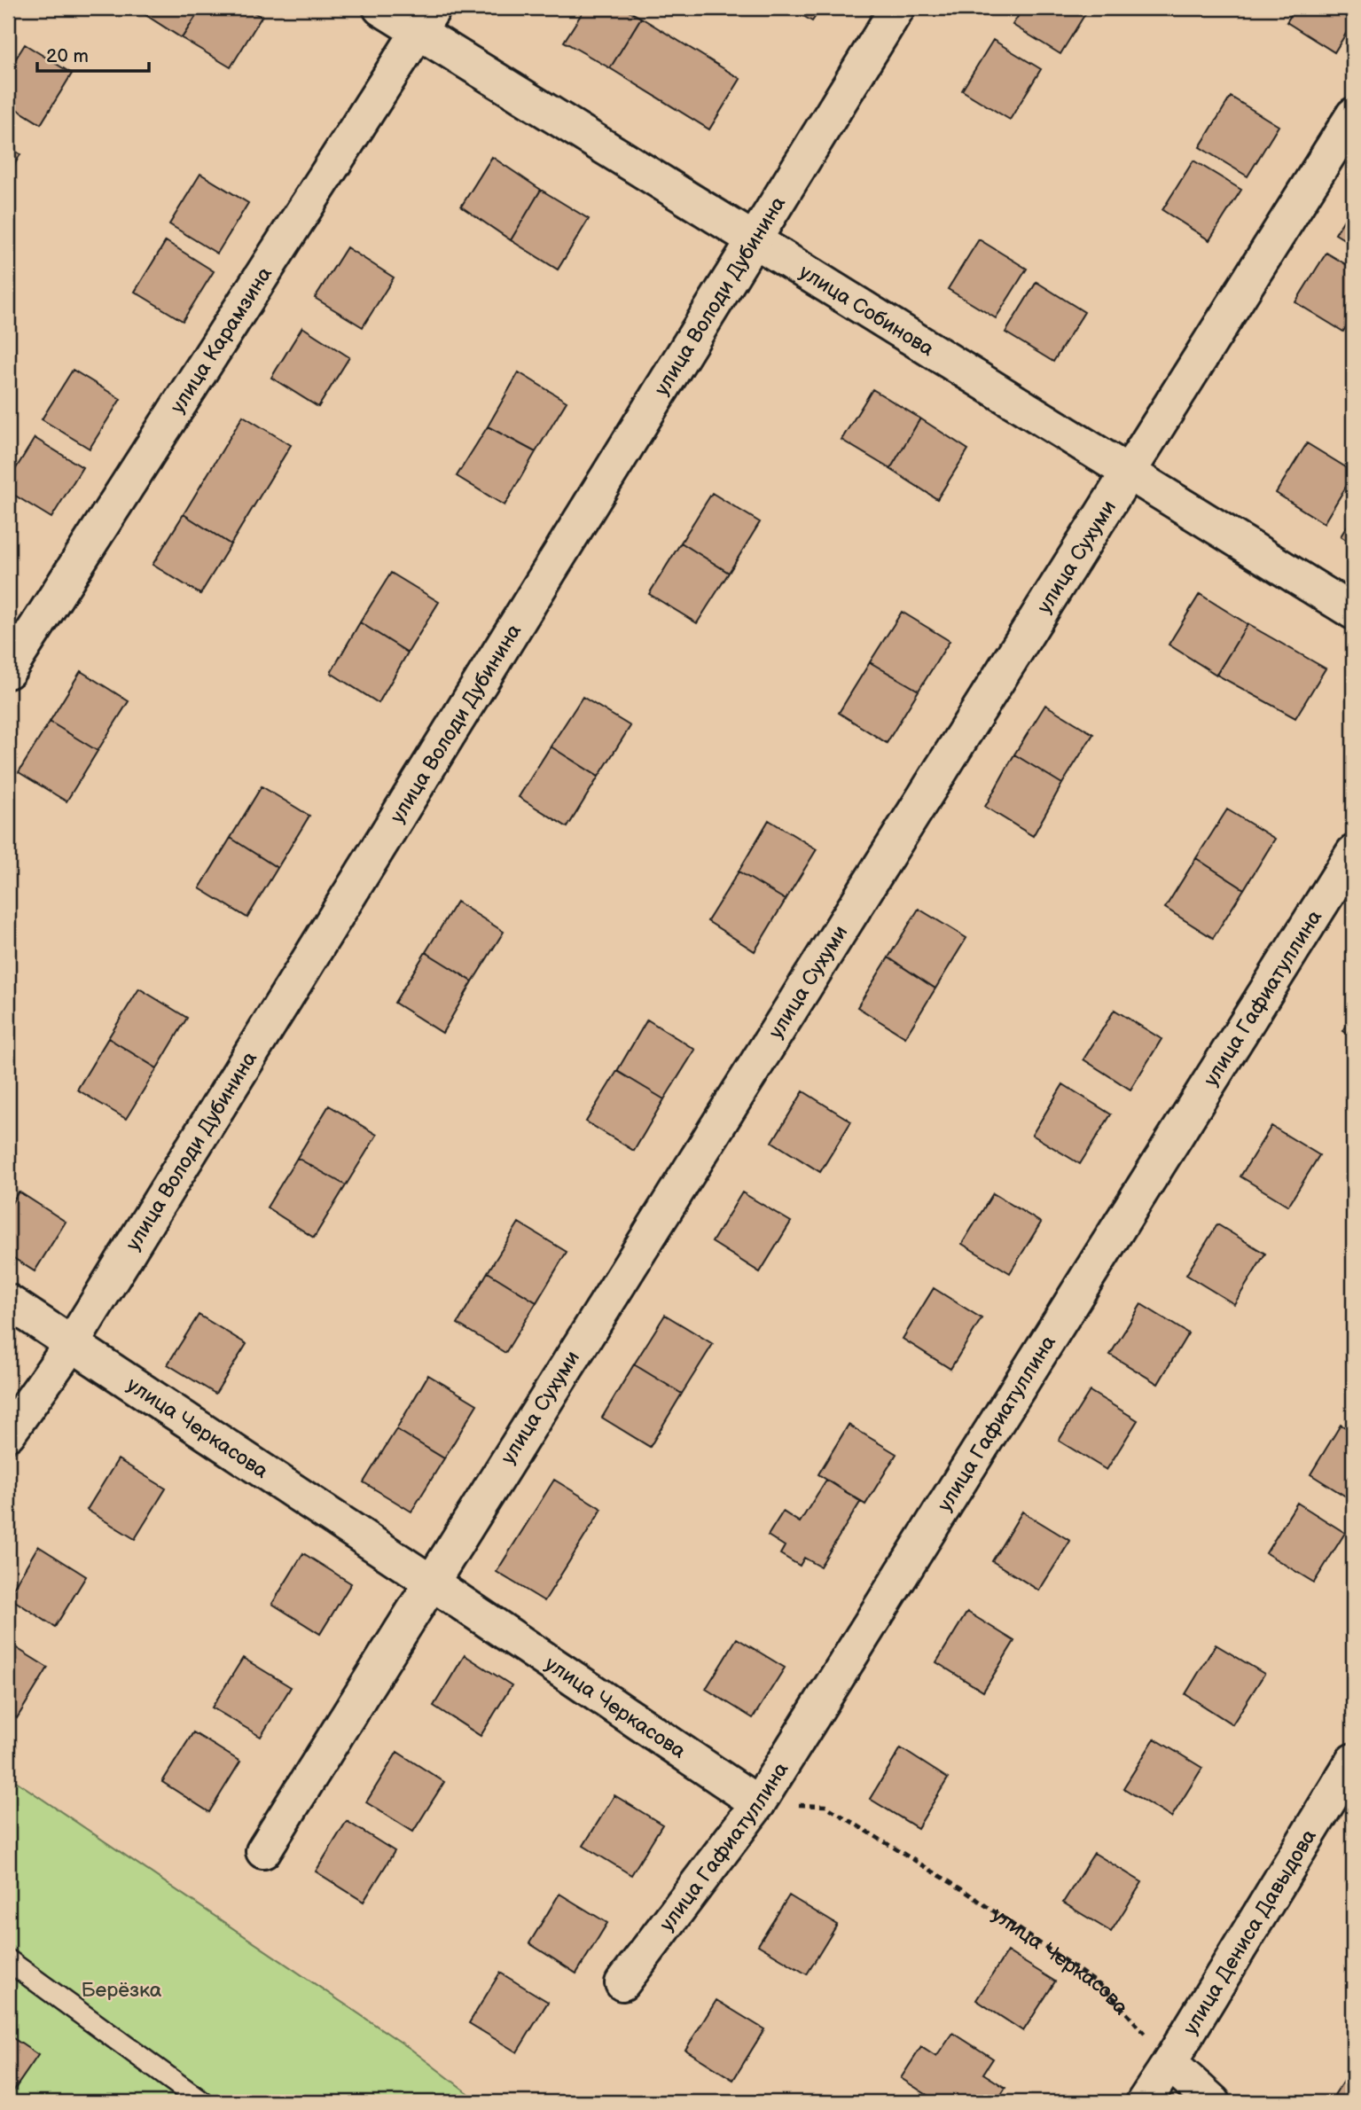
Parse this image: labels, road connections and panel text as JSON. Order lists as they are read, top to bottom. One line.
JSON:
{"streets":{"street":["улица Володи Дубинина","улица Собинова","улица Карамзина","улица Сухуми","улица Гафиатуллина","улица Черкасова","улица Дениса Давыдова"]},"crossings":[["улица Володи Дубинина","улица Собинова"],["улица Володи Дубинина","улица Черкасова"],["улица Собинова","улица Карамзина"],["улица Собинова","улица Сухуми"],["улица Сухуми","улица Черкасова"],["улица Гафиатуллина","улица Черкасова"],["улица Черкасова","улица Дениса Давыдова"]],"parks":["Берёзка"],"scale_bar":"20 m"}
